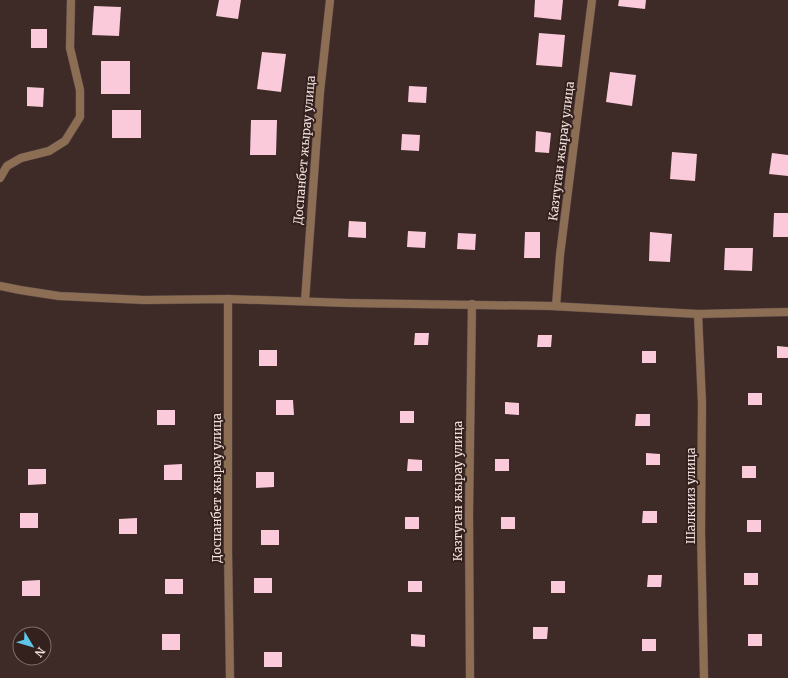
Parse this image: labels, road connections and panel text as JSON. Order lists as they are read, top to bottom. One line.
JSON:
{"streets":{"street":["Доспанбет жырау улица","Казтуган жырау улица","Шалкииз улица"]},"north":"bottom right"}
